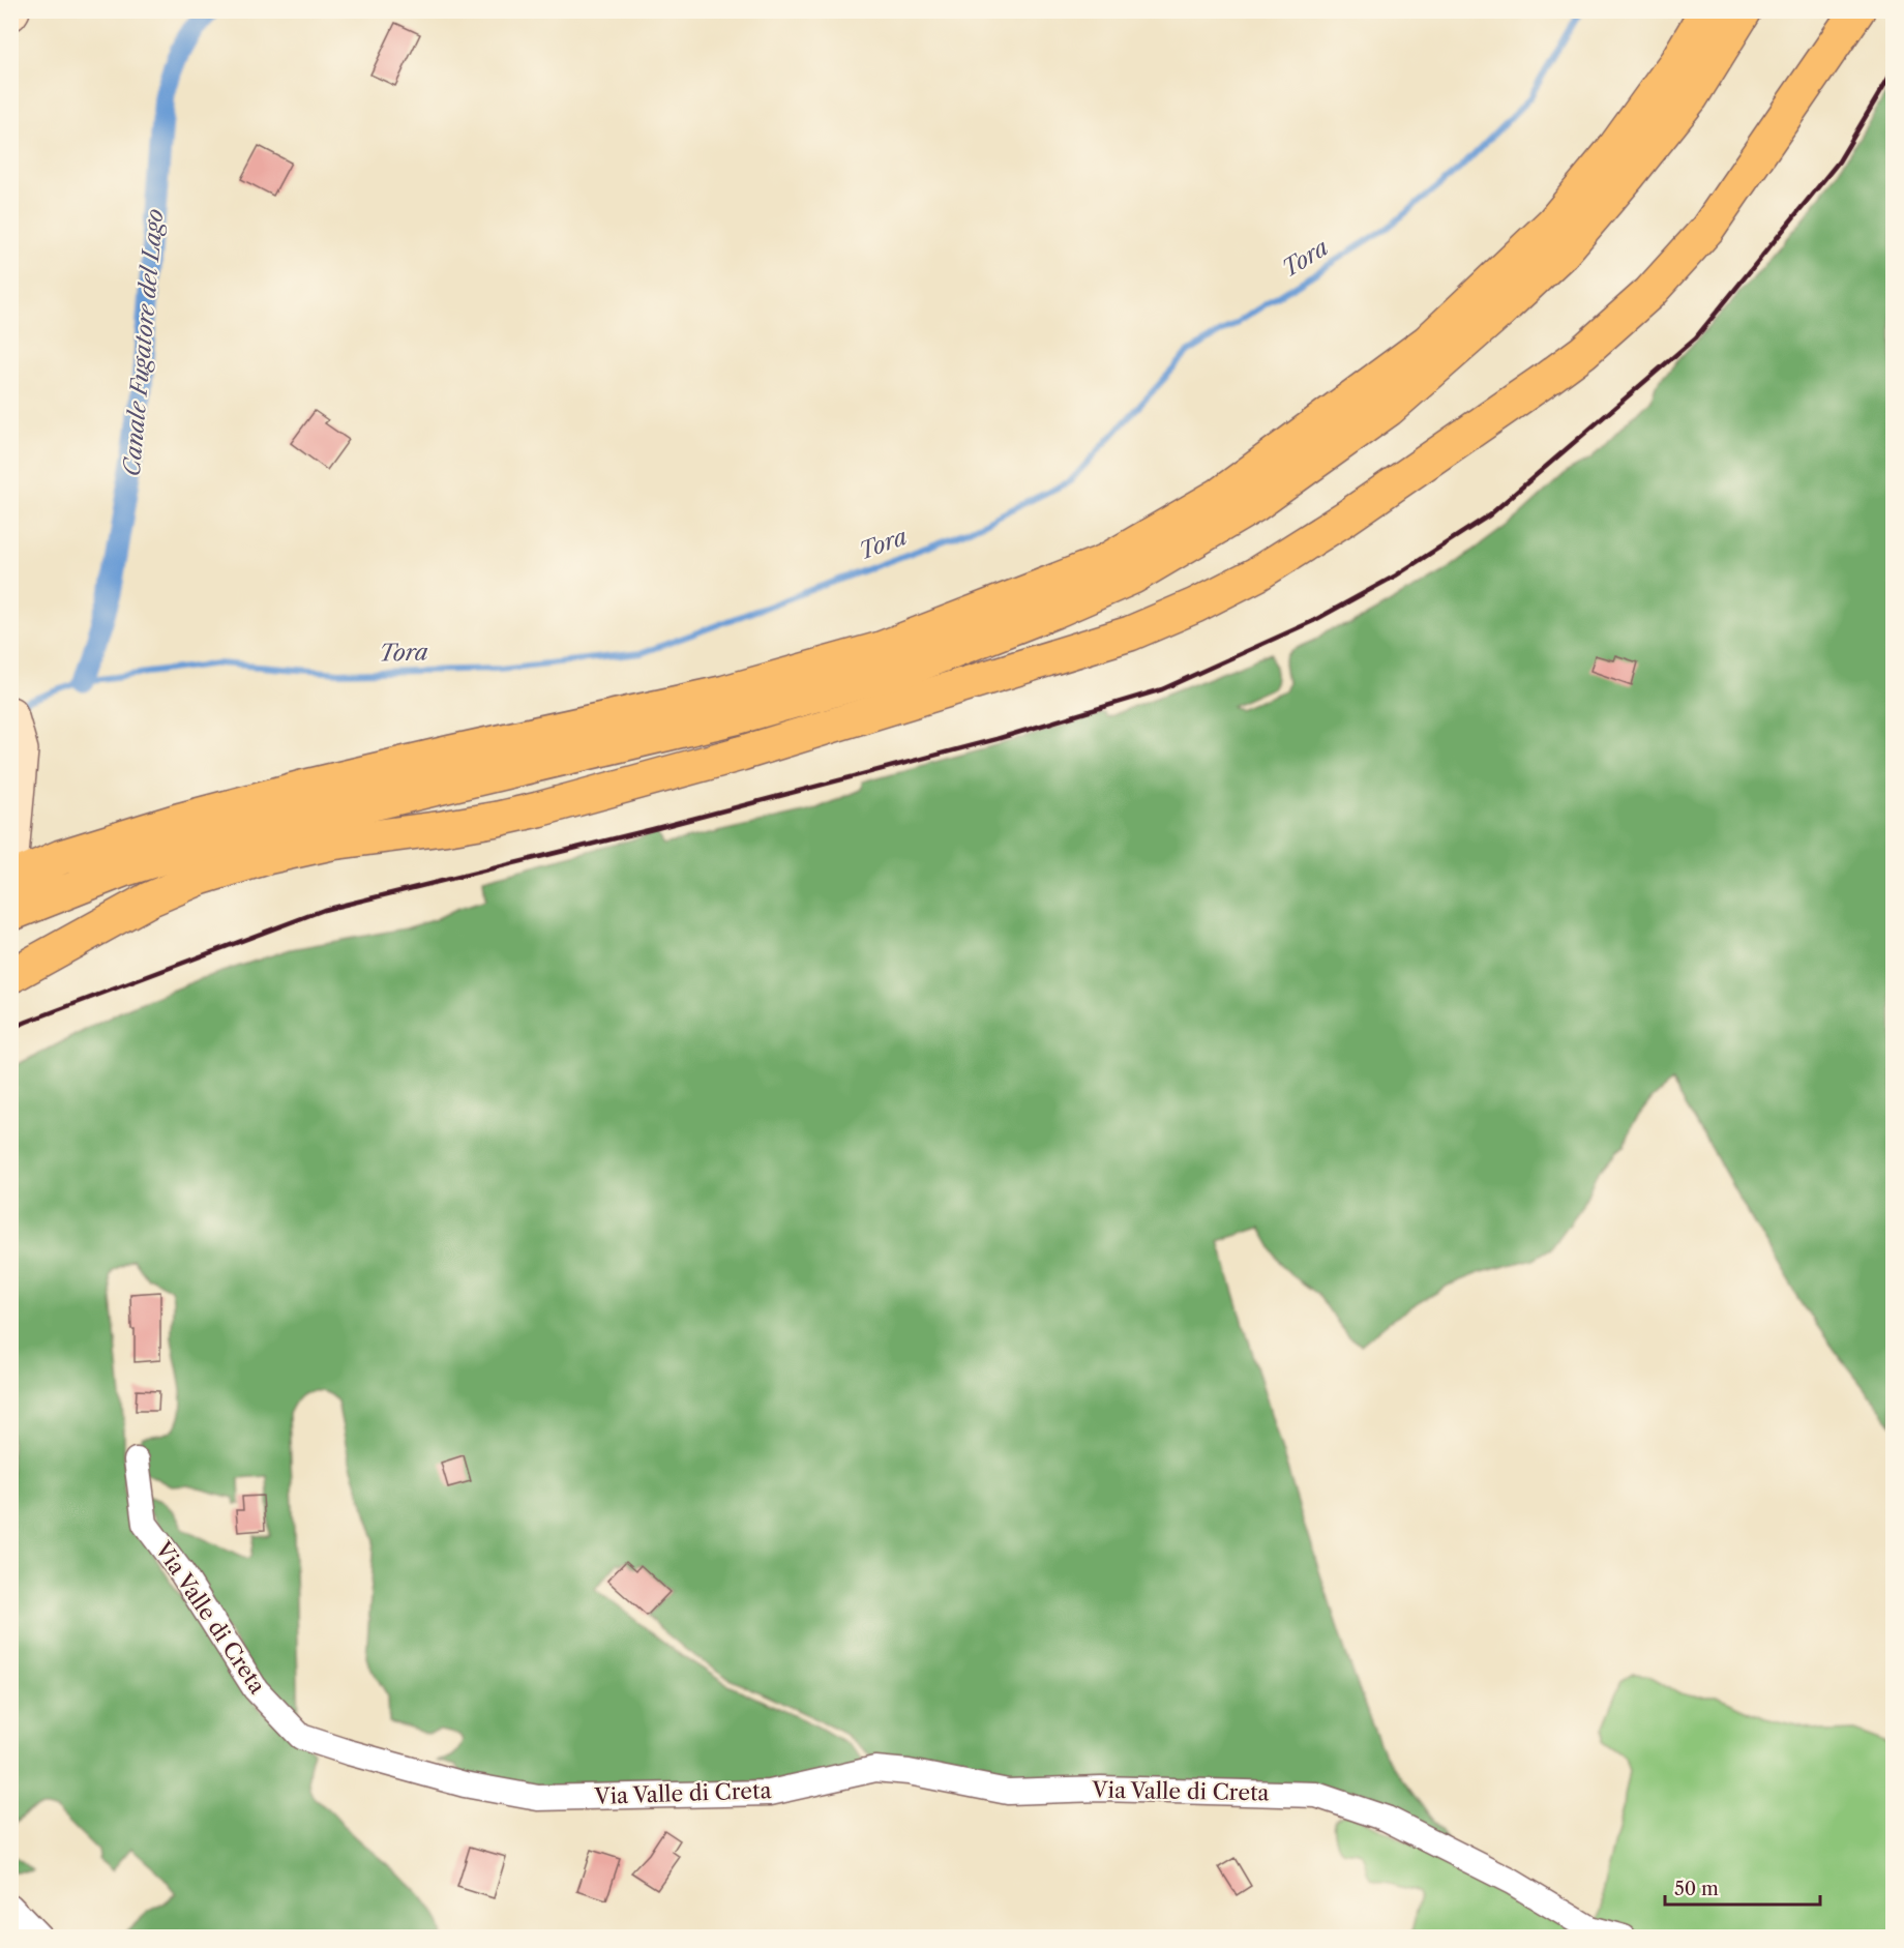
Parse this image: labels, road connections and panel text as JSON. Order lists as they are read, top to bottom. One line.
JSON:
{"streets":{"street":["Via Valle di Creta"]},"water":["Tora","Canale Fugatore del Lago"],"scale_bar":"50 m"}
